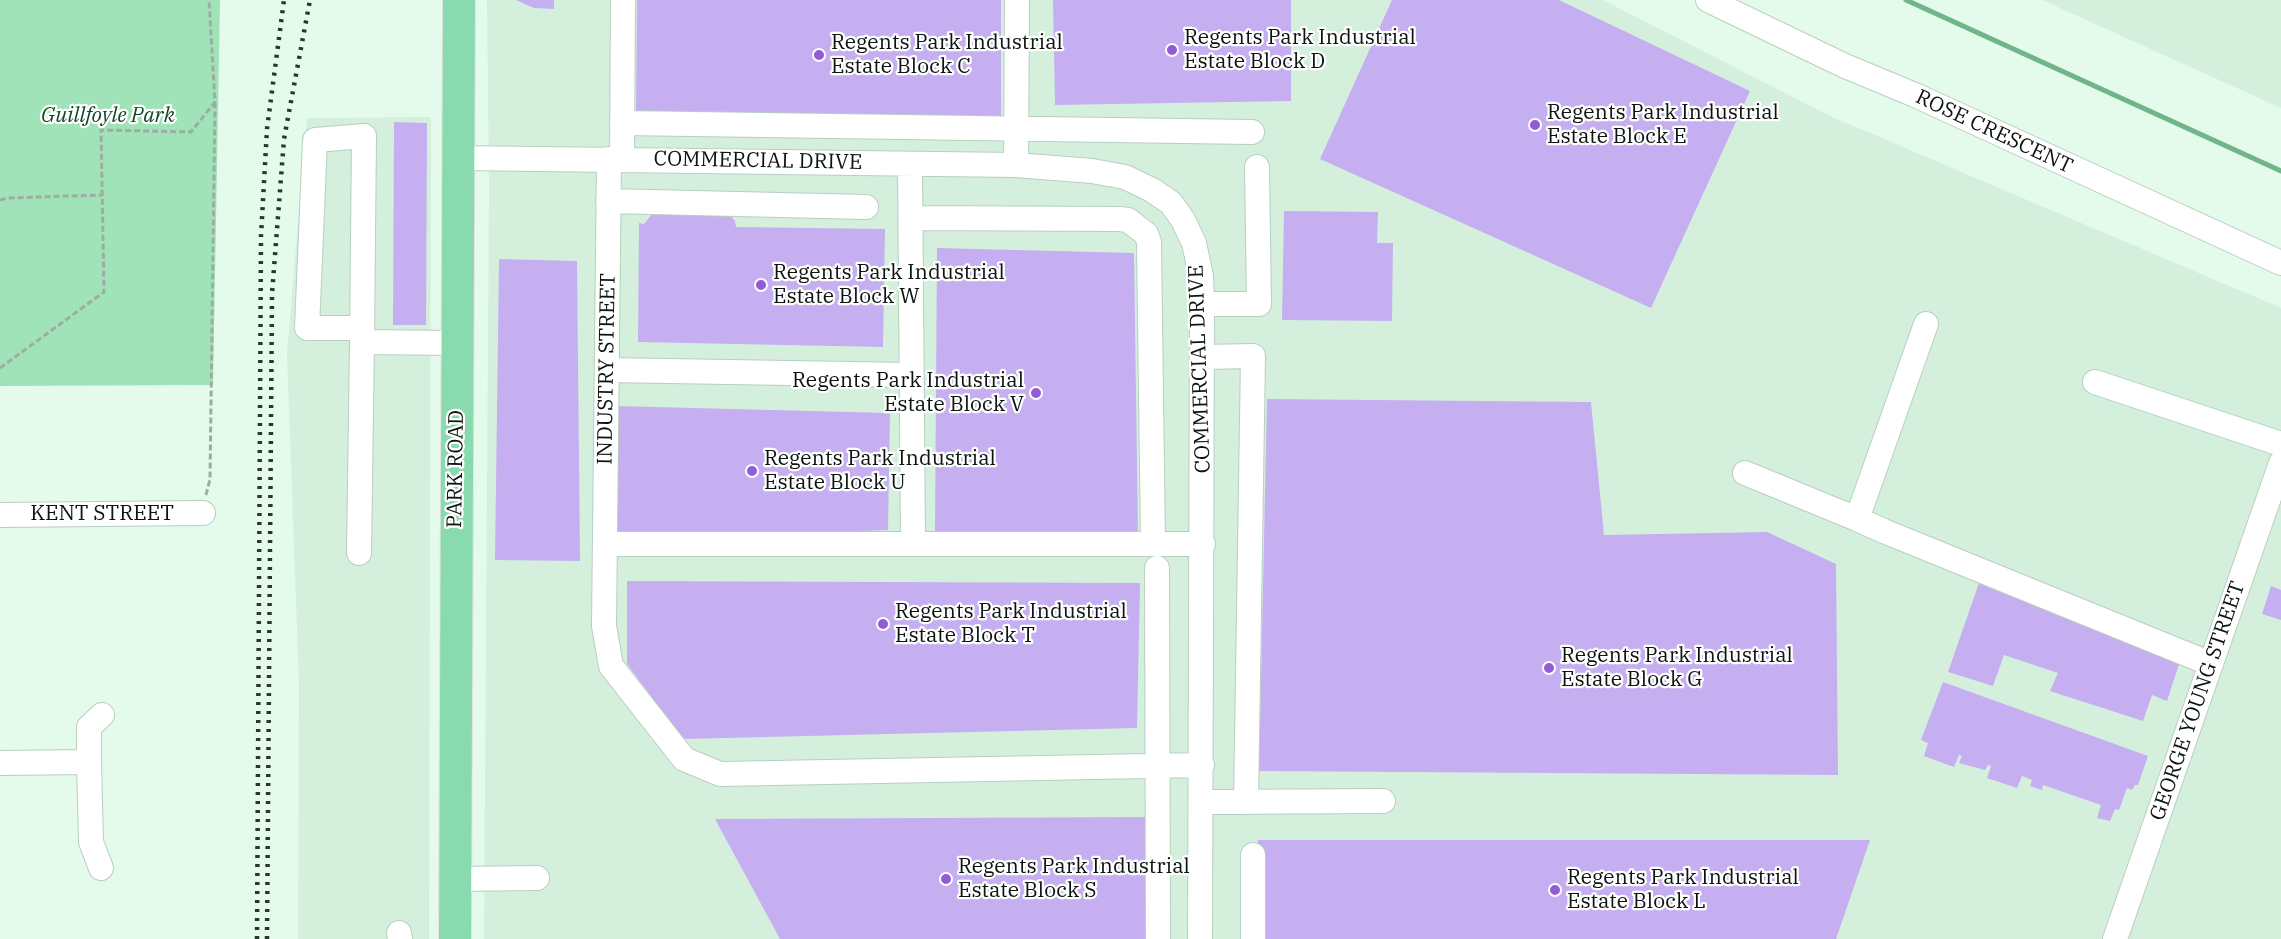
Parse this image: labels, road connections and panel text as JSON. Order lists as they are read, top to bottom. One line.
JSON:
{"streets":{"main road":["PARK ROAD"],"street":["ROSE CRESCENT","COMMERCIAL DRIVE","INDUSTRY STREET","KENT STREET","GEORGE YOUNG STREET"]},"crossings":[["COMMERCIAL DRIVE","INDUSTRY STREET"],["COMMERCIAL DRIVE","PARK ROAD"]],"parks":["Guillfoyle Park"],"places":["Regents Park Industrial Estate Block D","Regents Park Industrial Estate Block C","Regents Park Industrial Estate Block E","Regents Park Industrial Estate Block W","Regents Park Industrial Estate Block V","Regents Park Industrial Estate Block U","Regents Park Industrial Estate Block T","Regents Park Industrial Estate Block G","Regents Park Industrial Estate Block S","Regents Park Industrial Estate Block L"]}
